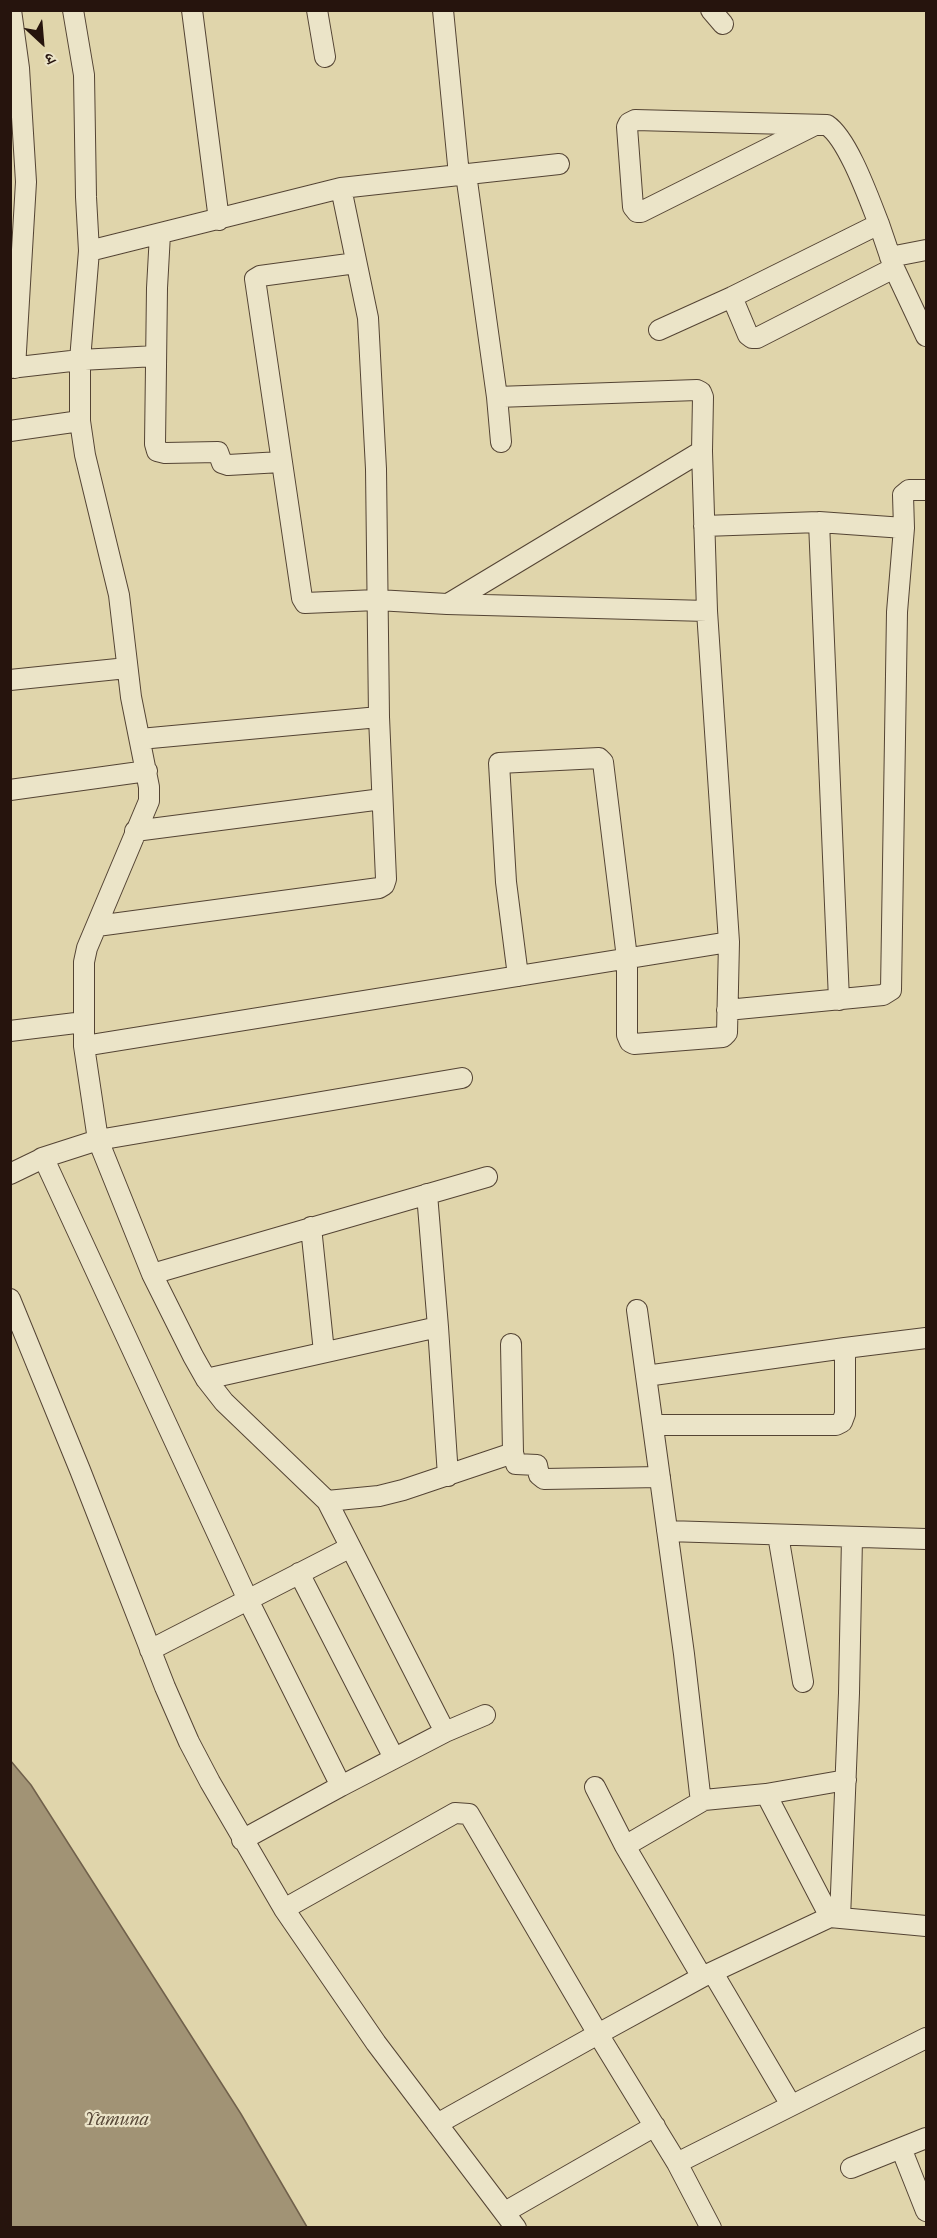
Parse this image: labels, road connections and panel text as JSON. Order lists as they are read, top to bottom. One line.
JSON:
{"water":["Yamuna"],"north":"bottom right"}
